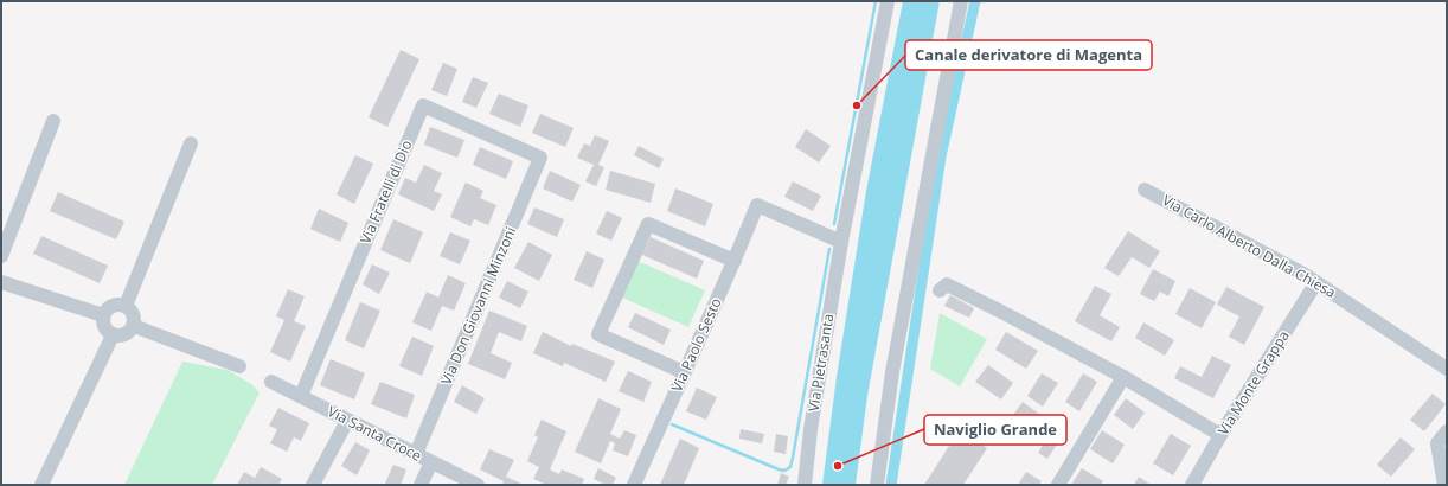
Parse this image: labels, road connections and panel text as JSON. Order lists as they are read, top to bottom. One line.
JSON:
{"streets":{"street":["Via Fratelli di Dio","Via Carlo Alberto Dalla Chiesa","Via Don Giovanni Minzoni","Via Paolo Sesto","Via Pietrasanta","Via Monte Grappa","Via Santa Croce"]},"crossings":[["Via Fratelli di Dio","Via Don Giovanni Minzoni"],["Via Fratelli di Dio","Via Santa Croce"],["Via Carlo Alberto Dalla Chiesa","Via Monte Grappa"],["Via Don Giovanni Minzoni","Via Santa Croce"],["Via Paolo Sesto","Via Pietrasanta"]],"places":["Canale derivatore di Magenta","Naviglio Grande"]}
